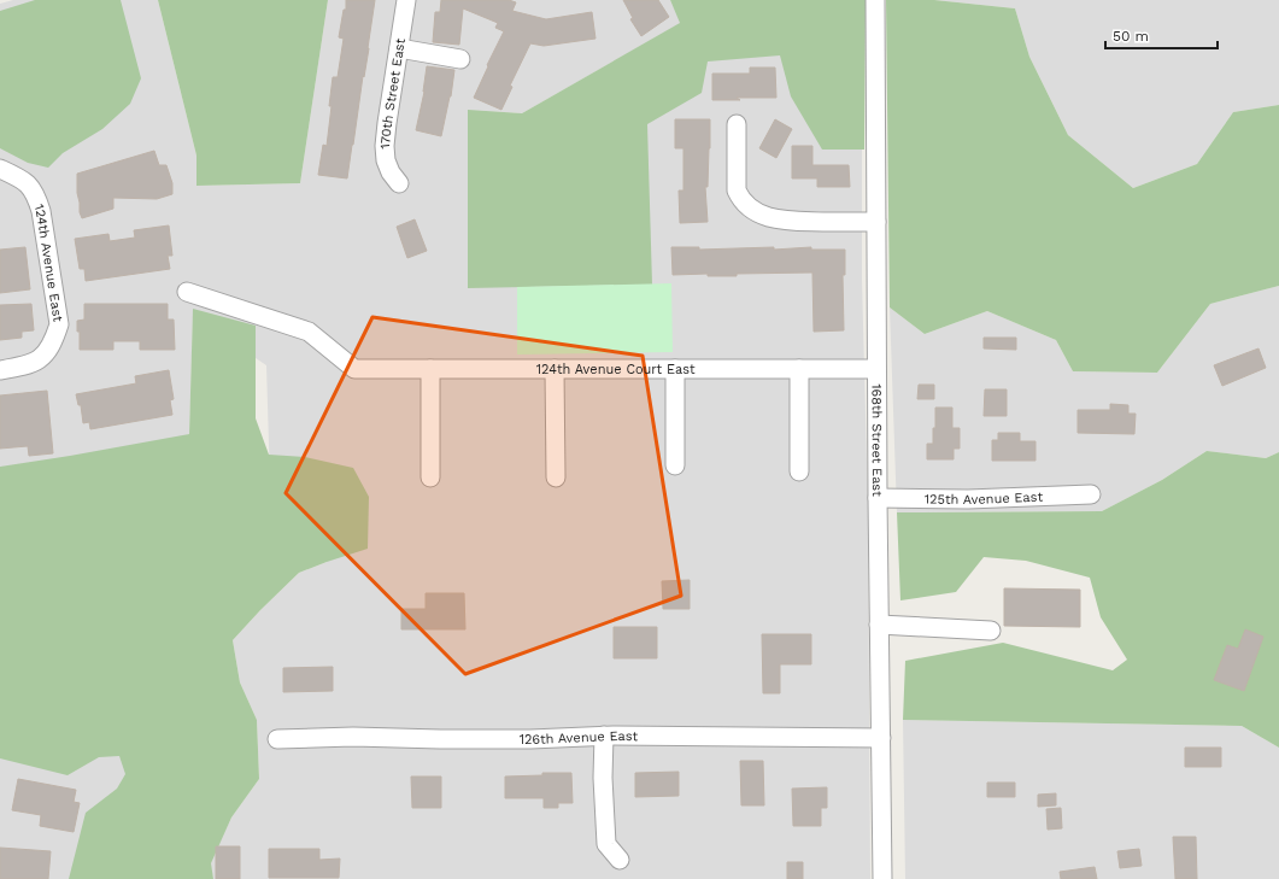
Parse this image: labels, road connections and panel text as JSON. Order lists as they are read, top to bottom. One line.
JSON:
{"streets":{"street":["170th Street East","124th Avenue East","124th Avenue Court East","168th Street East","125th Avenue East","126th Avenue East"]},"crossings":[["124th Avenue Court East","168th Street East"],["168th Street East","125th Avenue East"],["168th Street East","126th Avenue East"]],"scale_bar":"50 m"}
